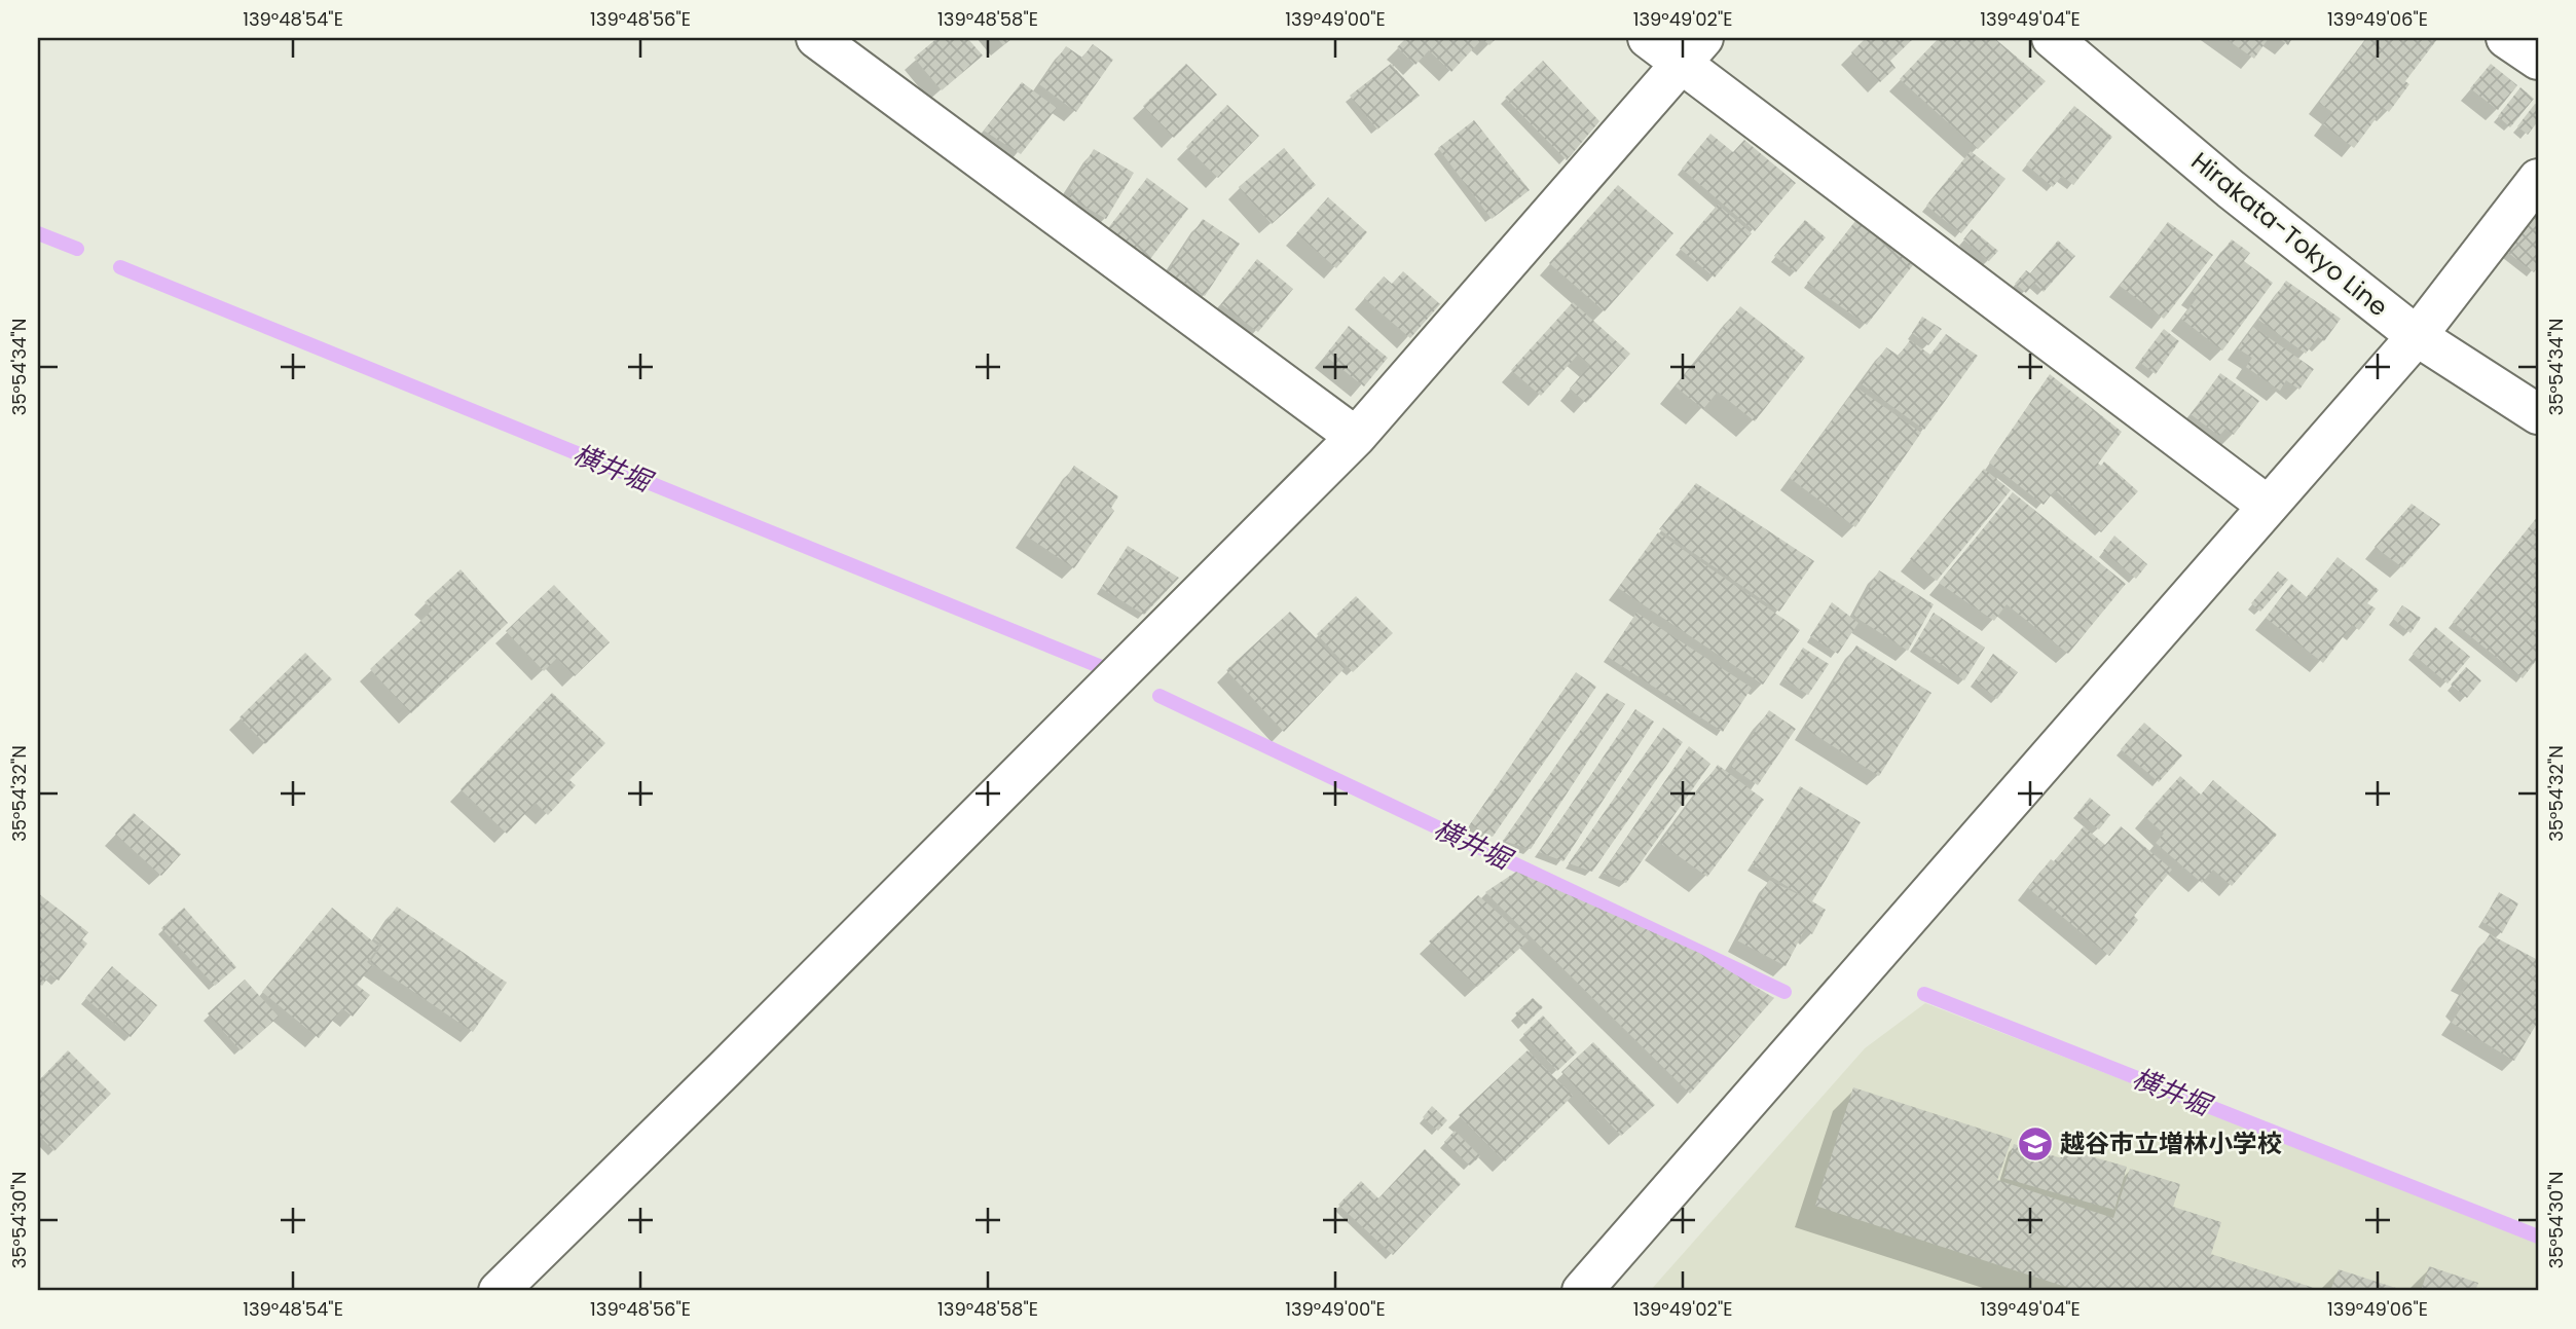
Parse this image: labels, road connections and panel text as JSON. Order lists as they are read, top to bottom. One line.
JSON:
{"streets":{"street":["Hirakata-Tokyo Line"]},"water":["横井堀"],"places":{"school or university":["越谷市立増林小学校"]},"coordinates":["139°48'54\"E","139°48'56\"E","139°48'58\"E","139°49'00\"E","139°49'02\"E","139°49'04\"E","139°49'06\"E","35°54'34\"N","35°54'32\"N","35°54'30\"N"]}
